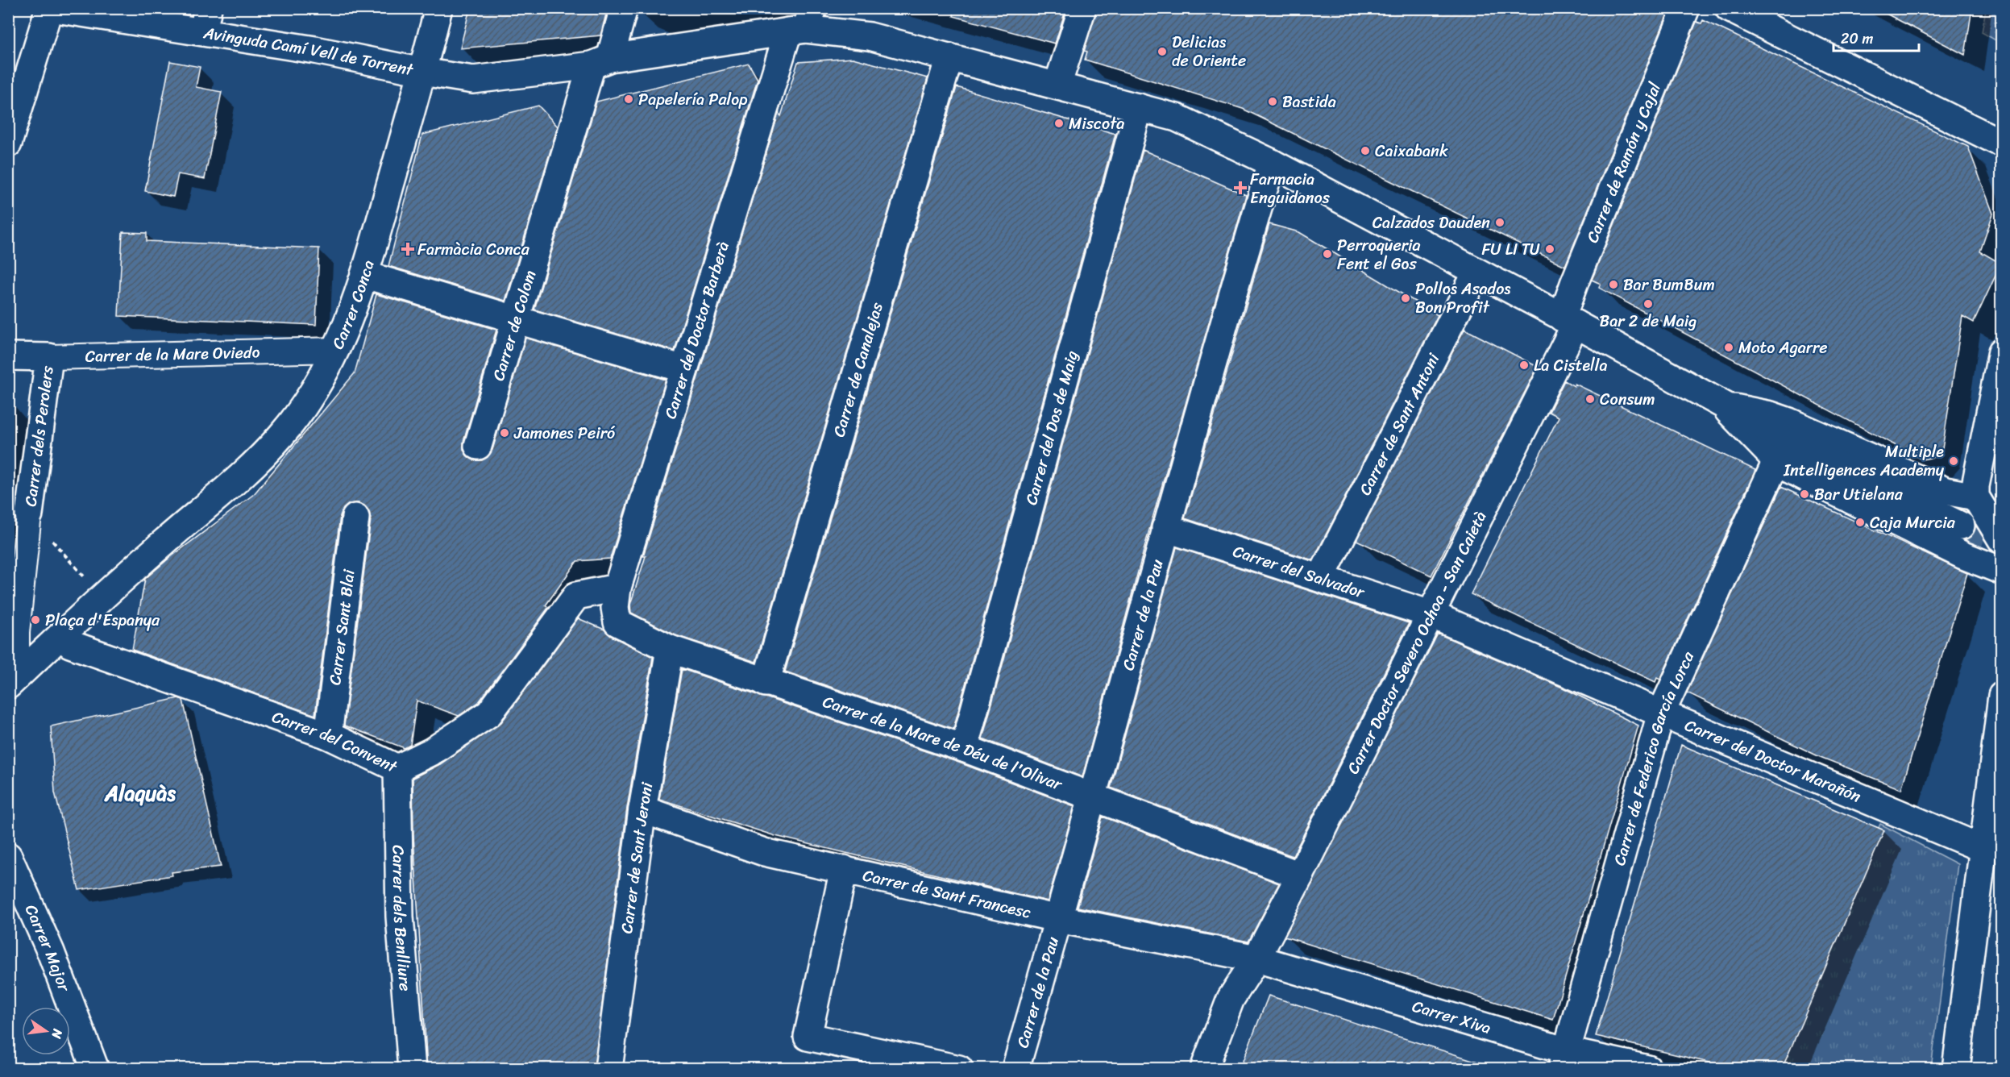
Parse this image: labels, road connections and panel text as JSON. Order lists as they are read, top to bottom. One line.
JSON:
{"streets":{"street":["Avinguda Camí Vell de Torrent","Carrer de Ramón y Cajal","Carrer Conca","Carrer de Colom","Carrer del Doctor Barberà","Carrer de la Mare Oviedo","Carrer de Canalejas","Carrer de Sant Antoni","Carrer del Dos de Maig","Carrer dels Perolers","Carrer del Salvador","Carrer de la Pau","Carrer Sant Blai","Carrer Doctor Severo Ochoa - San Caietà","Carrer del Convent","Carrer de la Mare de Déu de l'Olivar","Carrer de Federico García Lorca","Carrer del Doctor Marañón","Carrer de Sant Jeroni","Carrer de Sant Francesc","Carrer dels Benlliure","Carrer Major","Carrer Xiva"]},"crossings":[["Avinguda Camí Vell de Torrent","Carrer de Ramón y Cajal"],["Avinguda Camí Vell de Torrent","Carrer Conca"],["Avinguda Camí Vell de Torrent","Carrer de Colom"],["Avinguda Camí Vell de Torrent","Carrer del Doctor Barberà"],["Avinguda Camí Vell de Torrent","Carrer de Canalejas"],["Avinguda Camí Vell de Torrent","Carrer de Sant Antoni"],["Avinguda Camí Vell de Torrent","Carrer del Dos de Maig"],["Avinguda Camí Vell de Torrent","Carrer de la Pau"],["Avinguda Camí Vell de Torrent","Carrer Doctor Severo Ochoa - San Caietà"],["Carrer de Ramón y Cajal","Carrer Doctor Severo Ochoa - San Caietà"],["Carrer Conca","Carrer de la Mare Oviedo"],["Carrer Conca","Carrer del Convent"],["Carrer del Doctor Barberà","Carrer del Convent"],["Carrer del Doctor Barberà","Carrer de la Mare de Déu de l'Olivar"],["Carrer de la Mare Oviedo","Carrer dels Perolers"],["Carrer de Canalejas","Carrer de la Mare de Déu de l'Olivar"],["Carrer de Sant Antoni","Carrer del Salvador"],["Carrer del Dos de Maig","Carrer de la Mare de Déu de l'Olivar"],["Carrer del Salvador","Carrer de la Pau"],["Carrer del Salvador","Carrer Doctor Severo Ochoa - San Caietà"],["Carrer del Salvador","Carrer del Doctor Marañón"],["Carrer de la Pau","Carrer de la Mare de Déu de l'Olivar"],["Carrer de la Pau","Carrer de Sant Francesc"],["Carrer Sant Blai","Carrer del Convent"],["Carrer Doctor Severo Ochoa - San Caietà","Carrer de la Mare de Déu de l'Olivar"],["Carrer Doctor Severo Ochoa - San Caietà","Carrer del Doctor Marañón"],["Carrer Doctor Severo Ochoa - San Caietà","Carrer de Sant Francesc"],["Carrer Doctor Severo Ochoa - San Caietà","Carrer Xiva"],["Carrer del Convent","Carrer de la Mare de Déu de l'Olivar"],["Carrer del Convent","Carrer dels Benlliure"],["Carrer de la Mare de Déu de l'Olivar","Carrer de Sant Jeroni"],["Carrer de Federico García Lorca","Carrer del Doctor Marañón"],["Carrer de Federico García Lorca","Carrer Xiva"],["Carrer de Sant Jeroni","Carrer de Sant Francesc"],["Carrer de Sant Francesc","Carrer Xiva"]],"districts":["Alaquàs"],"places":{"other":["Delicias de Oriente","Papelería Palop","Bastida","Miscota","Caixabank","Calzados Dauden","FU LI TU","Perroqueria Fent el Gos","Bar BumBum","Pollos Asados Bon Profit","Bar 2 de Maig","Moto Agarre","La Cistella","Consum","Jamones Peiró","Multiple Intelligences Academy","Bar Utielana","Caja Murcia","Plaça d'Espanya"],"health":["Farmacia Enguidanos","Farmàcia Conca"]},"scale_bar":"20 m","north":"right"}
